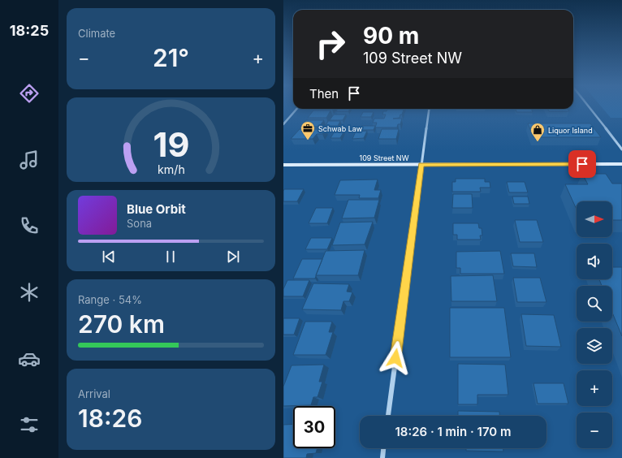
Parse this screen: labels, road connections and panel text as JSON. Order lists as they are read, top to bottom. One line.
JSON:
{"streets":{"main road":["109 Street NW"]},"places":{"office":["Schwab Law"],"shop":["Liquor Island"]},"north":"right","page":{"tabs":"18:25","tile":["Climate",["Range · 54%","270 km"],["Arrival","18:26"]],"turn":["90 m","109 Street NW"],"heat":["−","21°","+"],"then":"Then","song":["Blue Orbit","Sona"],"map_buttons":["+","−"],"limit":"30","trip":"18:26 · 1 min · 170 m","gauge":["19","km/h"]}}
